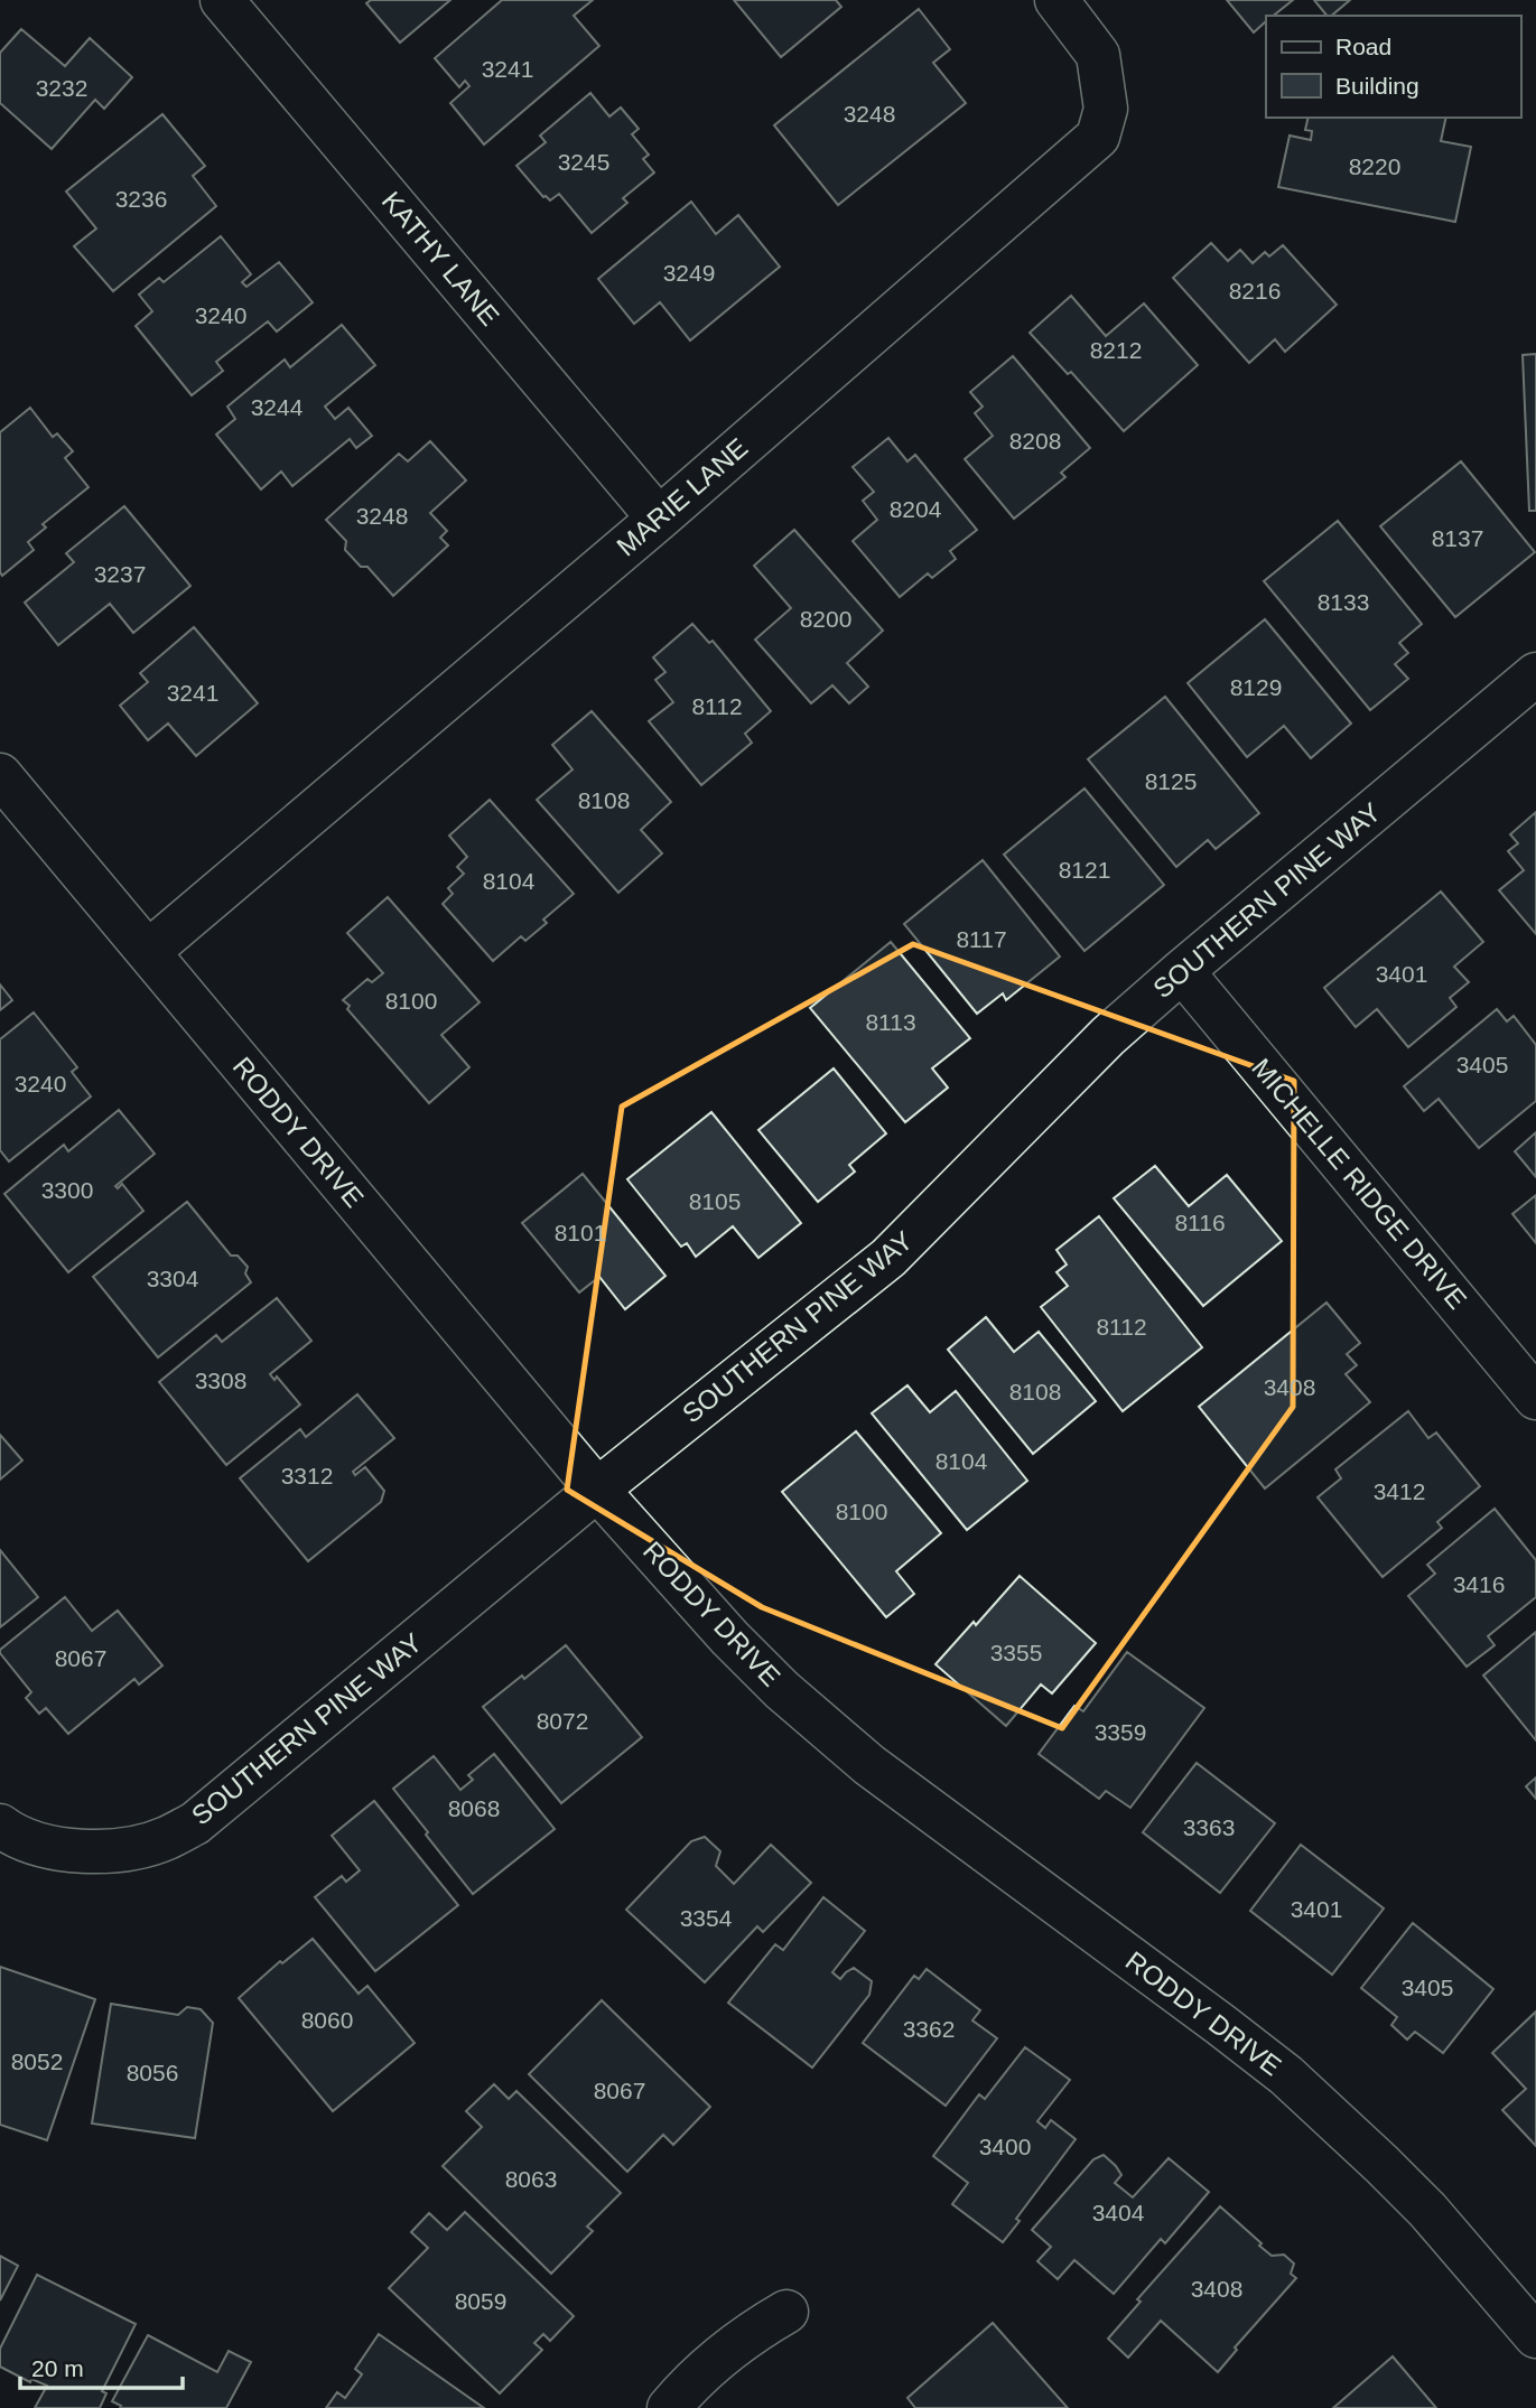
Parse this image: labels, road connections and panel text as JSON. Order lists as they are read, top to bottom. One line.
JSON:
{"streets":{"street":["KATHY LANE","MARIE LANE","SOUTHERN PINE WAY","RODDY DRIVE","MICHELLE RIDGE DRIVE"]},"crossings":[["KATHY LANE","MARIE LANE"],["MARIE LANE","RODDY DRIVE"],["SOUTHERN PINE WAY","RODDY DRIVE"],["SOUTHERN PINE WAY","MICHELLE RIDGE DRIVE"]],"house_numbers":["3241","3232","3248","3245","8220","3236","3249","8216","3240","8212","3244","8208","8204","3248","8137","3237","8133","8200","8129","3241","8112","8125","8108","8121","8104","8117","3401","8100","8113","3405","3240","3300","8105","8116","8101","3304","8112","3308","3408","8108","8104","3312","3412","8100","3416","3355","8067","8072","3359","8068","3363","3401","3354","3405","8060","3362","8052","8056","8067","3400","8063","3404","3408","8059"],"legend":["Road","Building"],"scale_bar":"20 m"}
